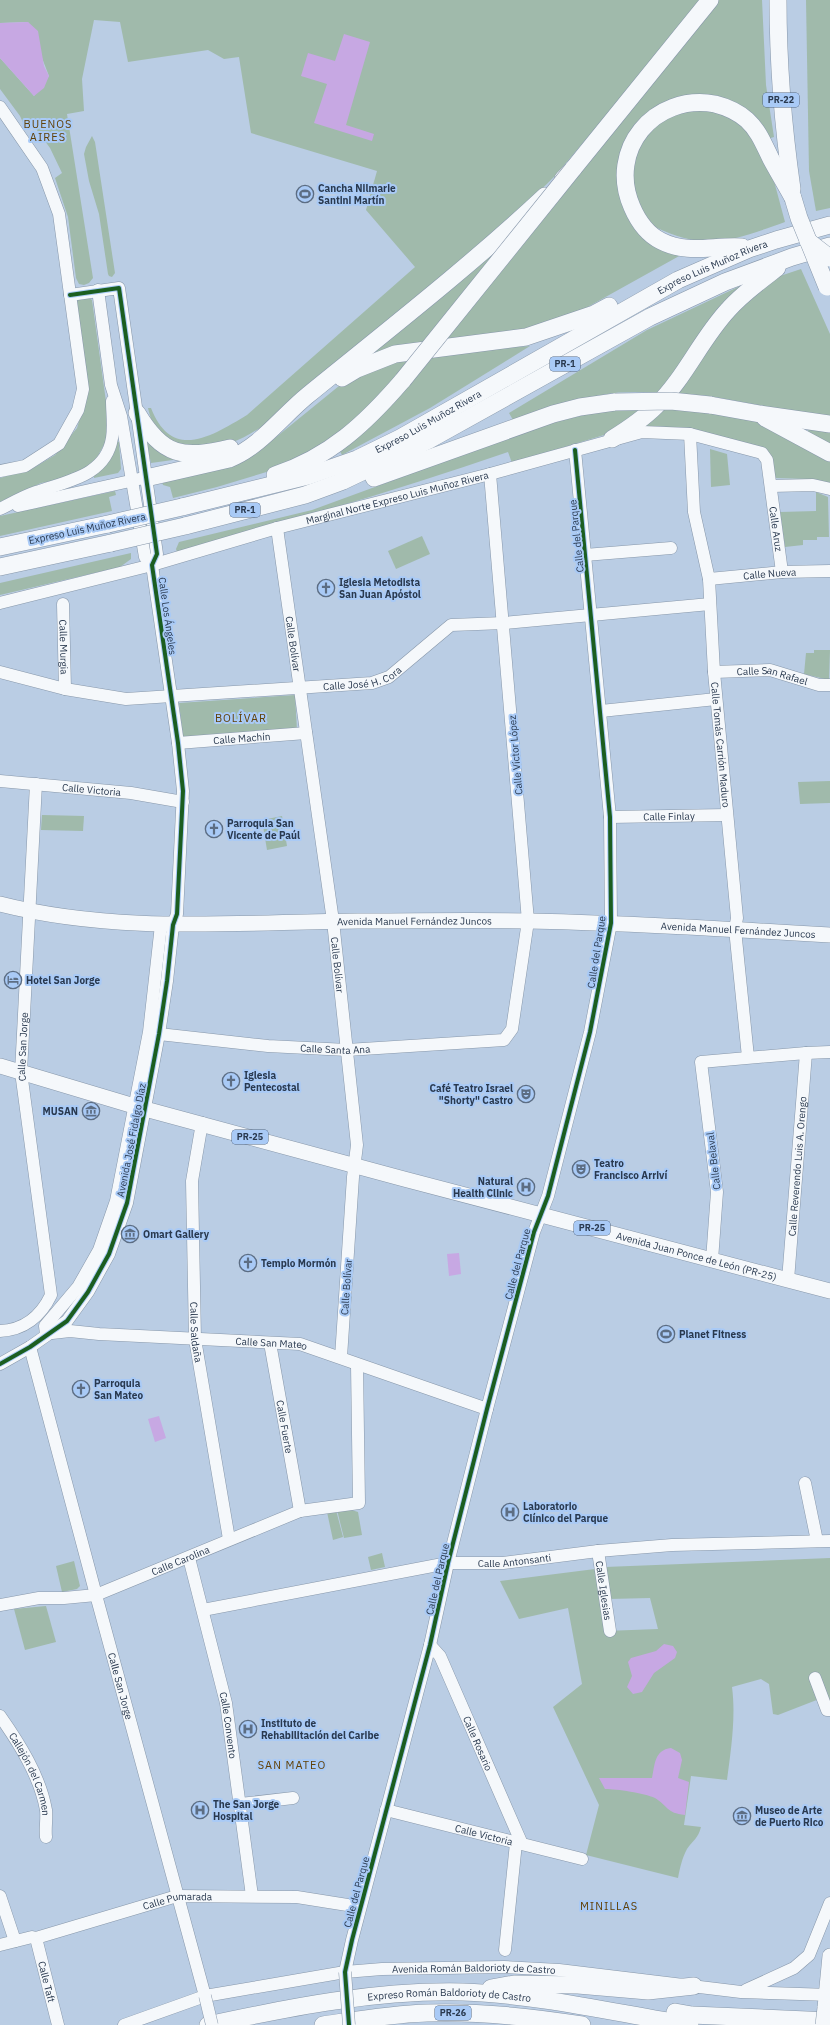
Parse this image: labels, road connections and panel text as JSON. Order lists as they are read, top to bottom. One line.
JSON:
{"streets":{"highway":["PR-22","Expreso Luis Muñoz Rivera","PR-1","Expreso Román Baldorioty de Castro","PR-26"],"main road":["Avenida Manuel Fernández Juncos","PR-25","Avenida Juan Ponce de León (PR-25)"],"street":["Marginal Norte Expreso Luis Muñoz Rivera","Calle Aruz","Calle del Parque","Calle Nueva","Calle Los Ángeles","Calle Bolívar","Calle Murgia","Calle José H. Cora","Calle San Rafael","Calle Machín","Calle Tomás Carrión Maduro","Calle Víctor López","Calle Victoria","Calle Finlay","Calle San Jorge","Calle Santa Ana","Avenida José Fidalgo Díaz","Calle Belaval","Calle Reverendo Luis A. Orengo","Calle Saldaña","Calle San Mateo","Calle Fuerte","Calle Carolina","Calle Antonsanti","Calle Iglesias","Calle Convento","Calle Rosario","Callejón del Carmen","Calle Pumarada","Avenida Román Baldorioty de Castro","Calle Taft"]},"crossings":[["Marginal Norte Expreso Luis Muñoz Rivera","Calle Aruz"],["Marginal Norte Expreso Luis Muñoz Rivera","Calle del Parque"],["Marginal Norte Expreso Luis Muñoz Rivera","Calle Los Ángeles"],["Marginal Norte Expreso Luis Muñoz Rivera","Calle Bolívar"],["Marginal Norte Expreso Luis Muñoz Rivera","Calle Tomás Carrión Maduro"],["Marginal Norte Expreso Luis Muñoz Rivera","Calle Víctor López"],["Calle Aruz","Calle Nueva"],["Calle del Parque","Calle José H. Cora"],["Calle del Parque","Calle Victoria"],["Calle del Parque","Calle Finlay"],["Calle del Parque","Avenida Manuel Fernández Juncos"],["Calle del Parque","Avenida Juan Ponce de León (PR-25)"],["Calle del Parque","Calle San Mateo"],["Calle del Parque","Calle Antonsanti"],["Calle del Parque","Calle Rosario"],["Calle del Parque","Calle Pumarada"],["Calle del Parque","Avenida Román Baldorioty de Castro"],["Calle Nueva","Calle Tomás Carrión Maduro"],["Calle Los Ángeles","Calle José H. Cora"],["Calle Los Ángeles","Calle Machín"],["Calle Los Ángeles","Calle Victoria"],["Calle Los Ángeles","Avenida Manuel Fernández Juncos"],["Calle Los Ángeles","Avenida José Fidalgo Díaz"],["Calle Bolívar","Calle José H. Cora"],["Calle Bolívar","Calle Machín"],["Calle Bolívar","Avenida Manuel Fernández Juncos"],["Calle Bolívar","Calle Santa Ana"],["Calle Bolívar","PR-25"],["Calle Bolívar","Avenida Juan Ponce de León (PR-25)"],["Calle Bolívar","Calle San Mateo"],["Calle Murgia","Calle José H. Cora"],["Calle José H. Cora","Calle Tomás Carrión Maduro"],["Calle José H. Cora","Calle Víctor López"],["Calle San Rafael","Calle Tomás Carrión Maduro"],["Calle Tomás Carrión Maduro","Calle Finlay"],["Calle Tomás Carrión Maduro","Avenida Manuel Fernández Juncos"],["Calle Tomás Carrión Maduro","Calle Belaval"],["Calle Víctor López","Avenida Manuel Fernández Juncos"],["Calle Víctor López","Calle Santa Ana"],["Calle Victoria","Calle San Jorge"],["Calle Victoria","Calle Rosario"],["Avenida Manuel Fernández Juncos","Calle San Jorge"],["Avenida Manuel Fernández Juncos","Avenida José Fidalgo Díaz"],["Calle San Jorge","PR-25"],["Calle San Jorge","Avenida José Fidalgo Díaz"],["Calle San Jorge","Calle Carolina"],["Calle San Jorge","Calle Pumarada"],["Calle San Jorge","Avenida Román Baldorioty de Castro"],["Calle Santa Ana","Avenida José Fidalgo Díaz"],["PR-25","Avenida José Fidalgo Díaz"],["PR-25","Avenida Juan Ponce de León (PR-25)"],["PR-25","Calle Saldaña"],["Avenida José Fidalgo Díaz","Calle San Mateo"],["Calle Belaval","Avenida Juan Ponce de León (PR-25)"],["Calle Reverendo Luis A. Orengo","Avenida Juan Ponce de León (PR-25)"],["Calle Saldaña","Calle San Mateo"],["Calle Saldaña","Calle Carolina"],["Calle San Mateo","Calle Fuerte"],["Calle San Mateo","Calle Carolina"],["Calle Fuerte","Calle Carolina"],["Calle Carolina","Calle Convento"],["Calle Antonsanti","Calle Iglesias"],["Calle Antonsanti","Calle Convento"],["Calle Convento","Calle Pumarada"],["Calle Pumarada","Calle Taft"]],"districts":["BUENOS AIRES","BOLÍVAR","SAN MATEO","MINILLAS"],"places":{"sports":["Cancha Nilmarie Santini Martín","Planet Fitness"],"church":["Iglesia Metodista San Juan Apόstol","Parroquia San Vicente de Paúl","Iglesia Pentecostal","Templo Mormón","Parroquia San Mateo"],"hotel":["Hotel San Jorge"],"theatre":["Café Teatro Israel \"Shorty\" Castro","Teatro Francisco Arriví"],"museum":["MUSAN","Omart Gallery","Museo de Arte de Puerto Rico"],"hospital":["Natural Health Clinic","Laboratorio Clínico del Parque","Instituto de Rehabilitación del Caribe","The San Jorge Hospital"]}}
